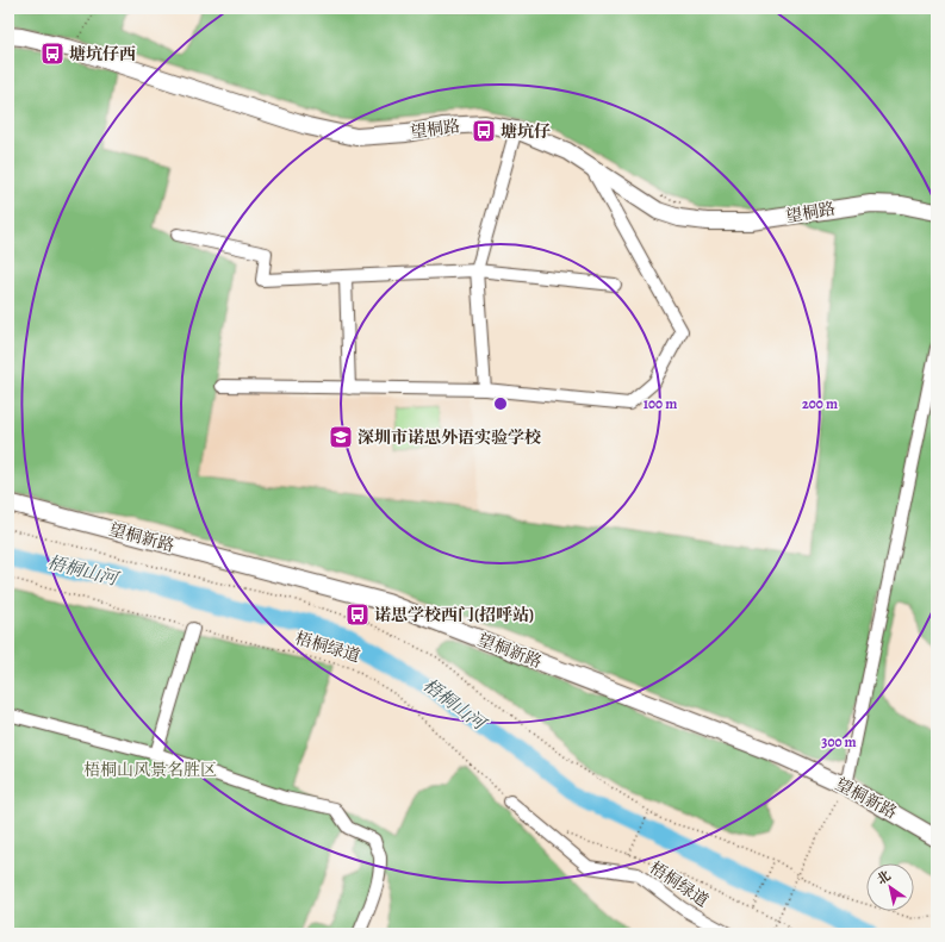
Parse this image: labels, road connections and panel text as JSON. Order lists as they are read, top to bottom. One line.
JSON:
{"streets":{"street":["望桐路","望桐新路","梧桐绿道"]},"water":["梧桐山河"],"parks":["梧桐山风景名胜区"],"places":{"bus stop":["塘坑仔西","塘坑仔","诺思学校西门(招呼站)"],"school or university":["深圳市诺思外语实验学校"]},"north":"top left","rings":["100 m","200 m","300 m"]}
